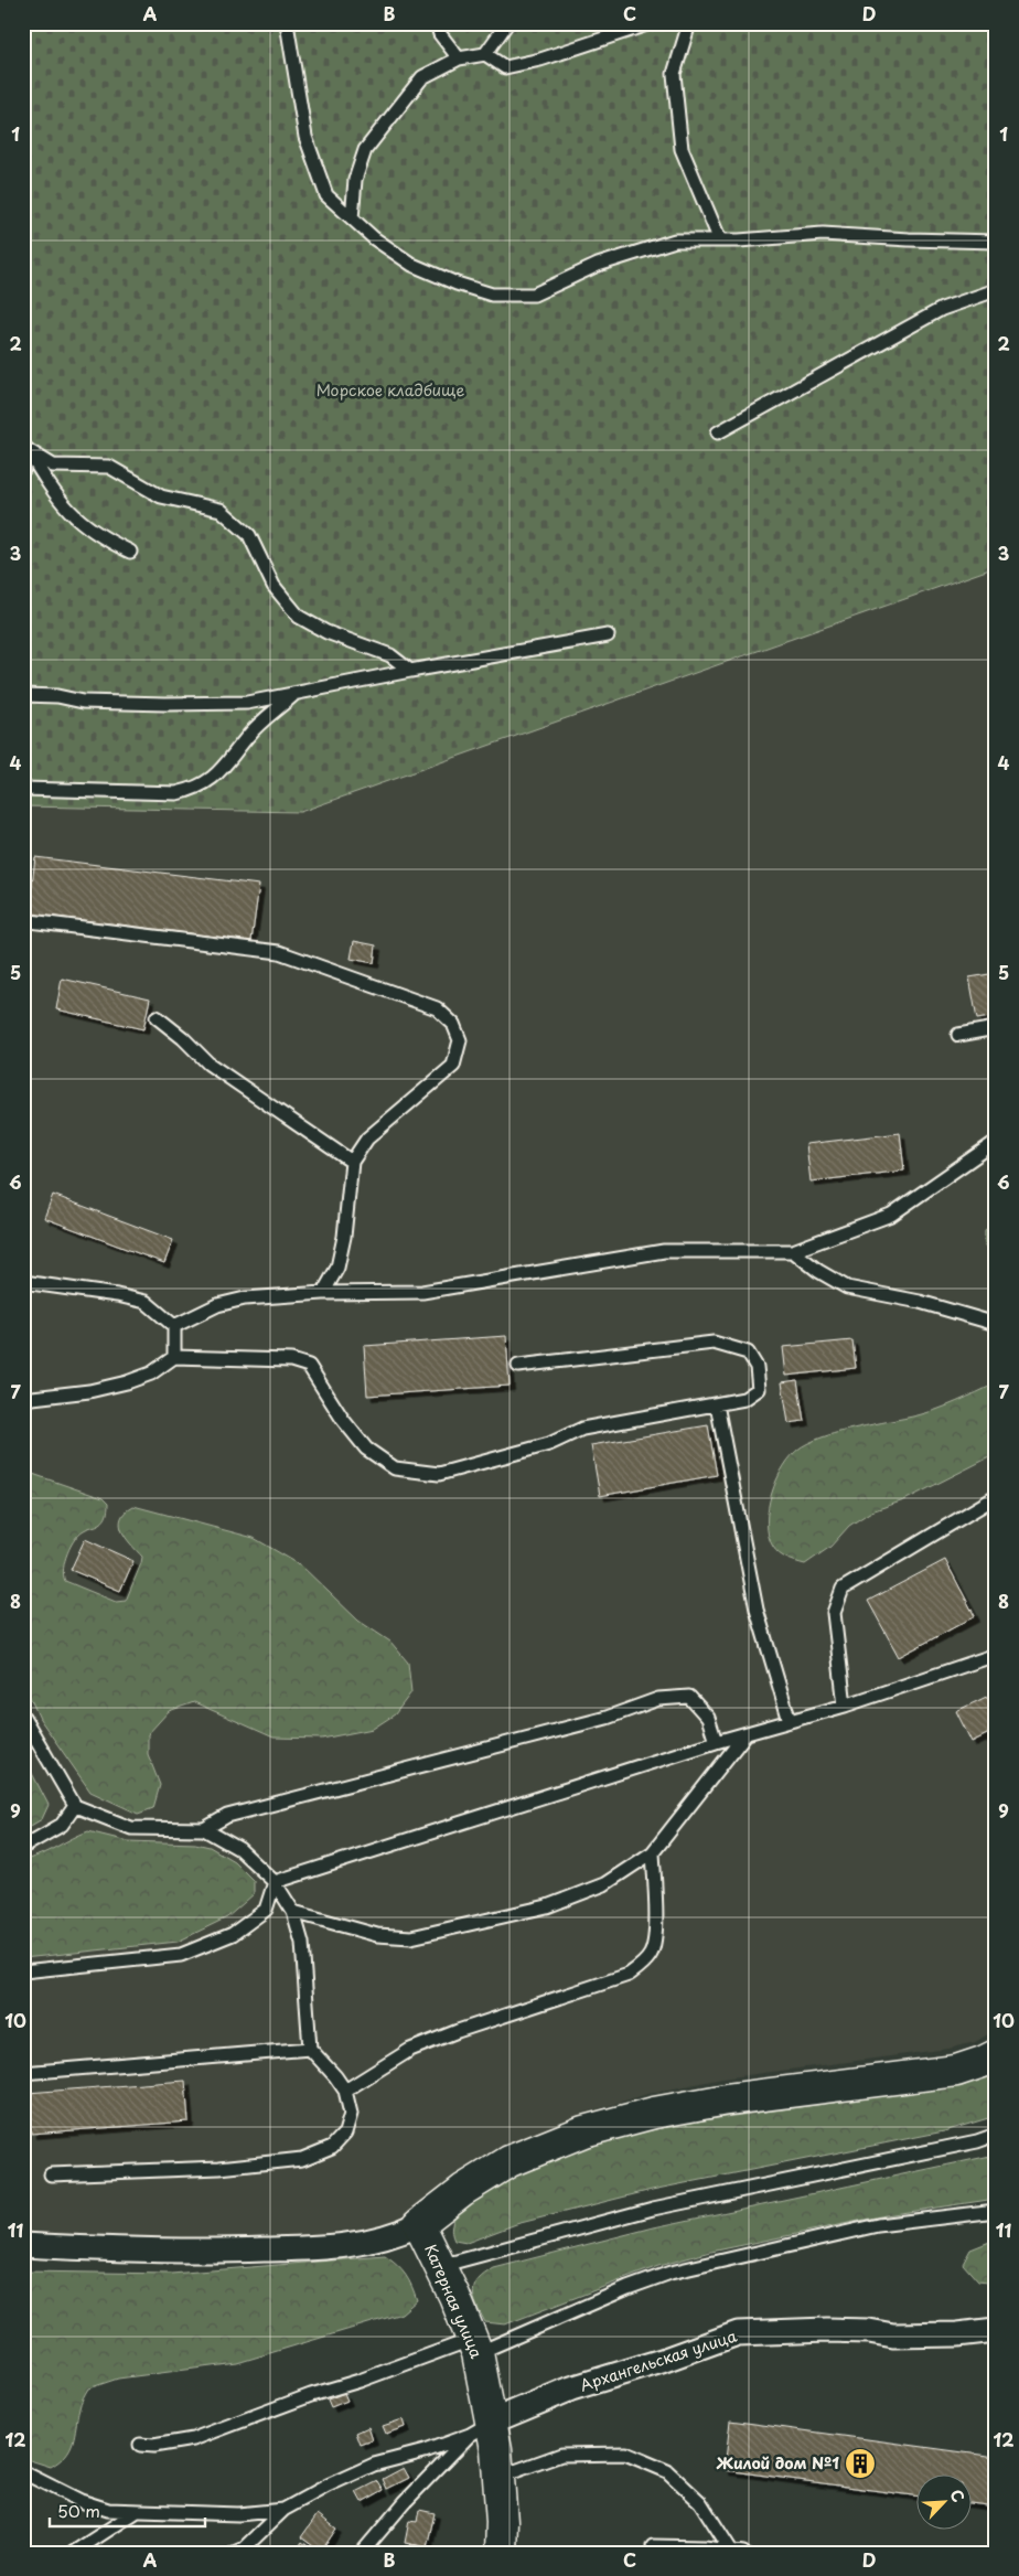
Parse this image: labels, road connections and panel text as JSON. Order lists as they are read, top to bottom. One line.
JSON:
{"streets":{"main road":["Катерная улица"],"street":["Архангельская улица"]},"crossings":[["Катерная улица","Архангельская улица"]],"parks":["Морское кладбище"],"places":{"building":["Жилой дом №1"]},"scale_bar":"50 m","north":"top right","grid":{"columns":["A","B","C","D"],"rows":["1","2","3","4","5","6","7","8","9","10","11","12"]}}
